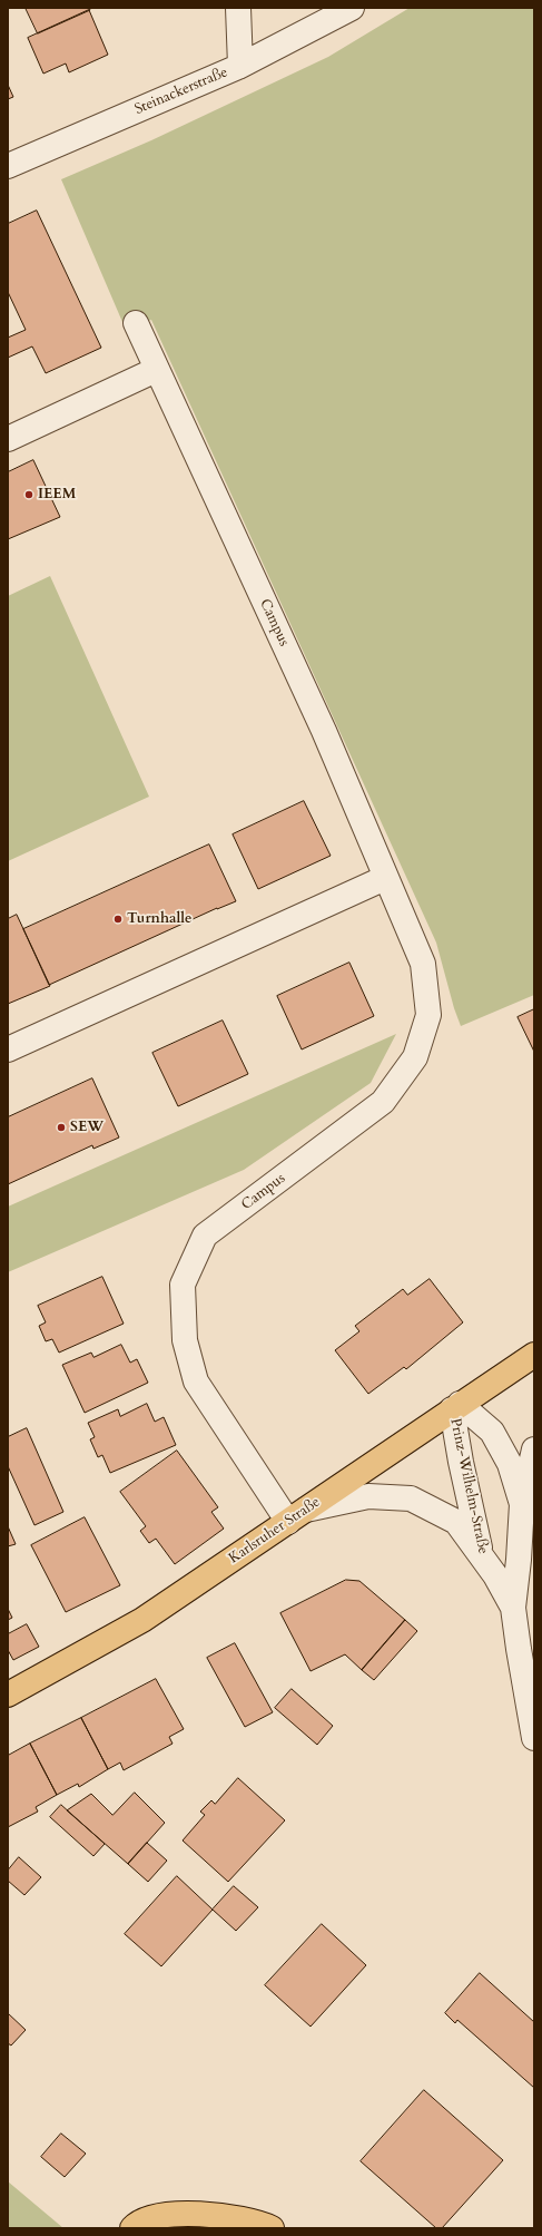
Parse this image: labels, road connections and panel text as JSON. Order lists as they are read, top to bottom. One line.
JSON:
{"streets":{"main road":["Karlsruher Straße"],"street":["Steinackerstraße","Campus","Prinz-Wilhelm-Straße"]},"crossings":[["Campus","Karlsruher Straße"],["Prinz-Wilhelm-Straße","Karlsruher Straße"]],"places":["IEEM","Turnhalle","SEW"]}
